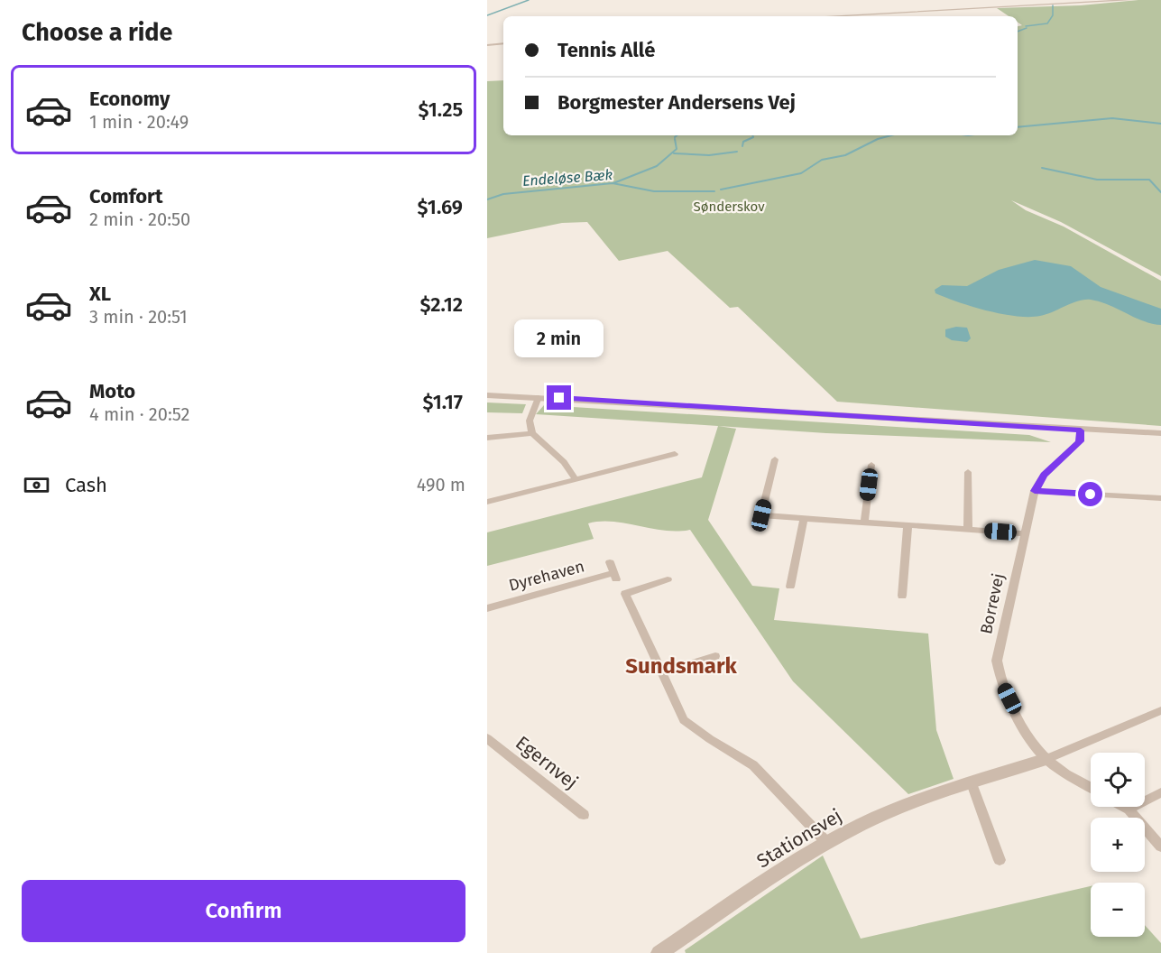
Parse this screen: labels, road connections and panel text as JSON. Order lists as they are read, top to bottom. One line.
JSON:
{"streets":{"street":["Dyrehaven","Borrevej","Egernvej","Stationsvej"]},"crossings":[["Borrevej","Stationsvej"]],"districts":["Sundsmark"],"water":["Endeløse Bæk"],"parks":["Sønderskov"],"page":{"heading":"Choose a ride","banner":["Tennis Allé","Borgmester Andersens Vej"],"list":[{"name":"Economy","note":"1 min · 20:49","value":"$1.25"},{"name":"Comfort","note":"2 min · 20:50","value":"$1.69"},{"name":"XL","note":"3 min · 20:51","value":"$2.12"},{"name":"Moto","note":"4 min · 20:52","value":"$1.17"}],"bubble":"2 min","pay":["Cash","490 m"],"map_buttons":["+","−"],"buttons":"Confirm"}}
